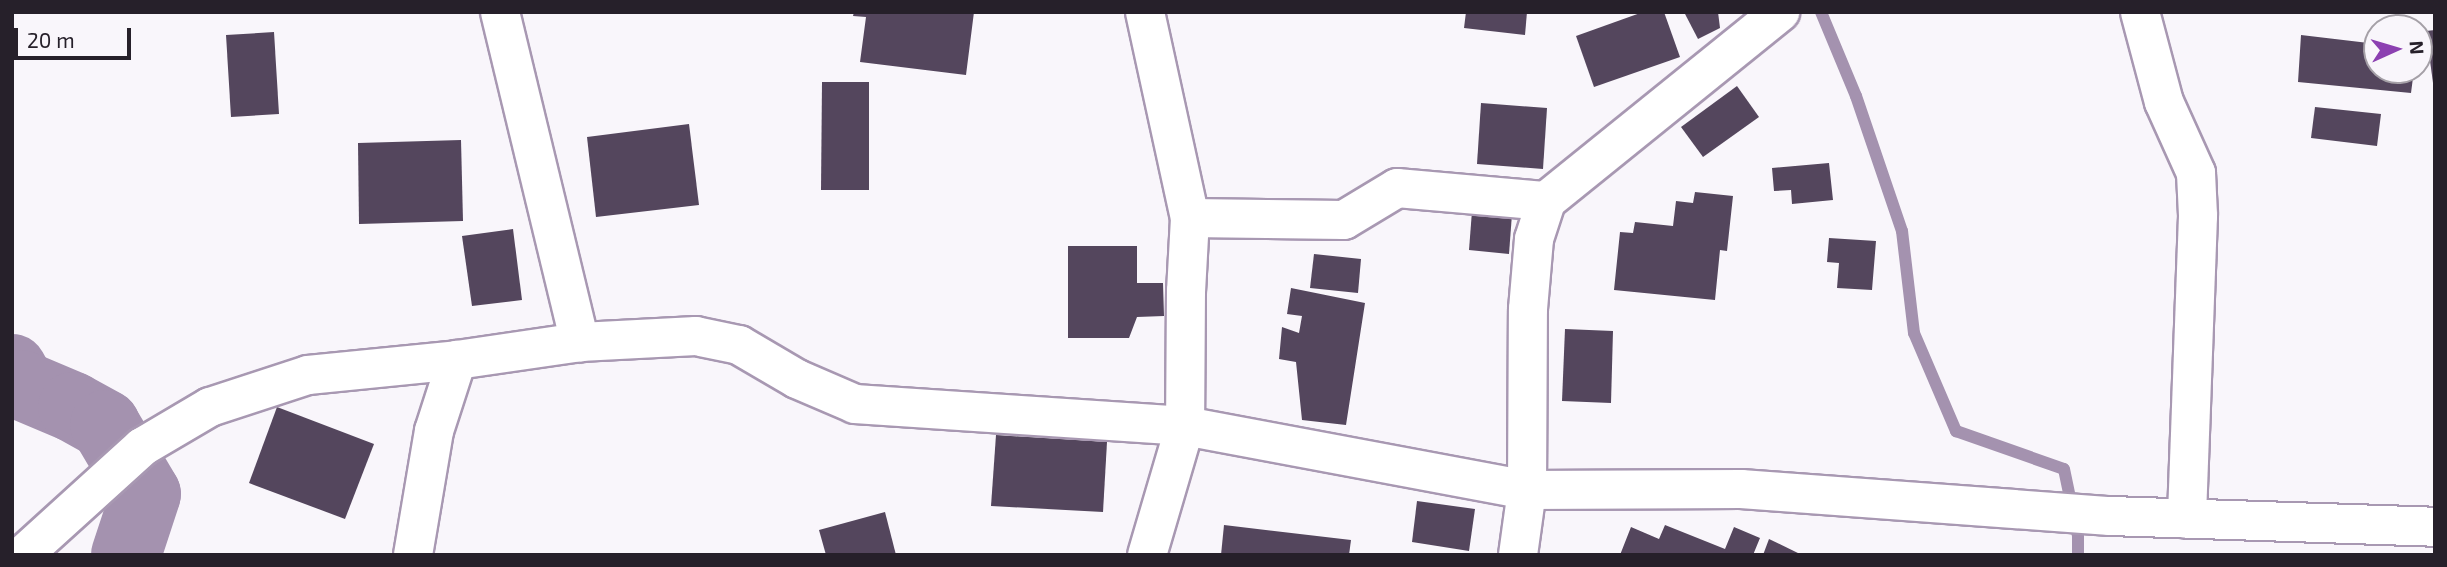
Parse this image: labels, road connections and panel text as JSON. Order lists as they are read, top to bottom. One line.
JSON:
{"scale_bar":"20 m","north":"right"}
